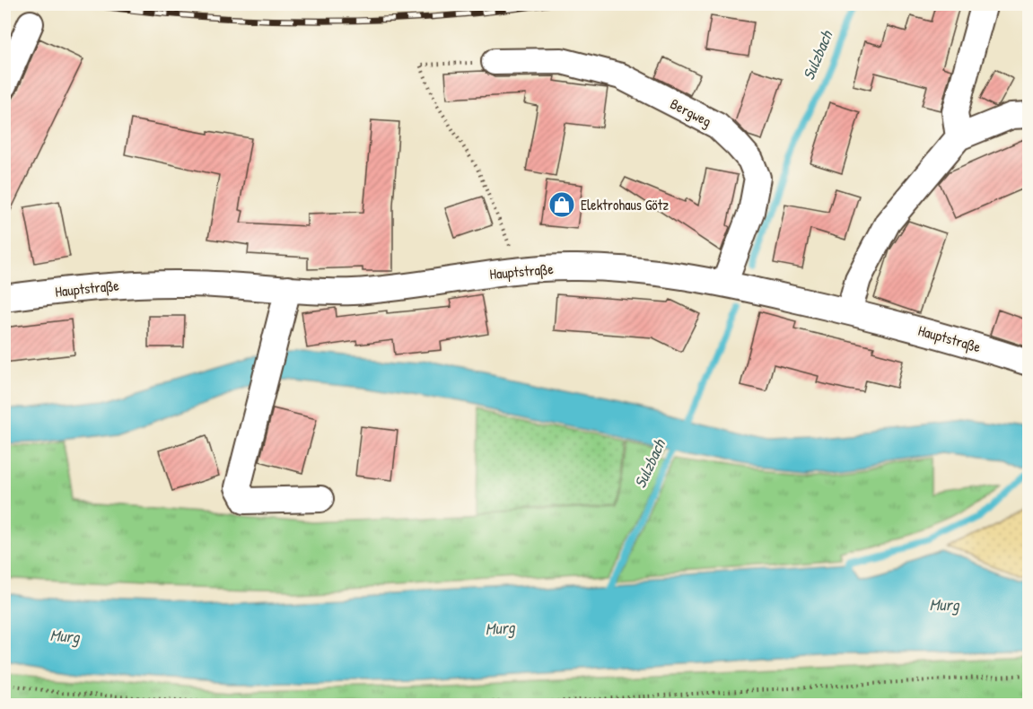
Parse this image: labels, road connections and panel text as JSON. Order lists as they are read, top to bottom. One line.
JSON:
{"streets":{"street":["Bergweg","Hauptstraße"]},"crossings":[["Bergweg","Hauptstraße"]],"water":["Sulzbach","Murg"],"places":{"shop":["Elektrohaus Götz"]}}
